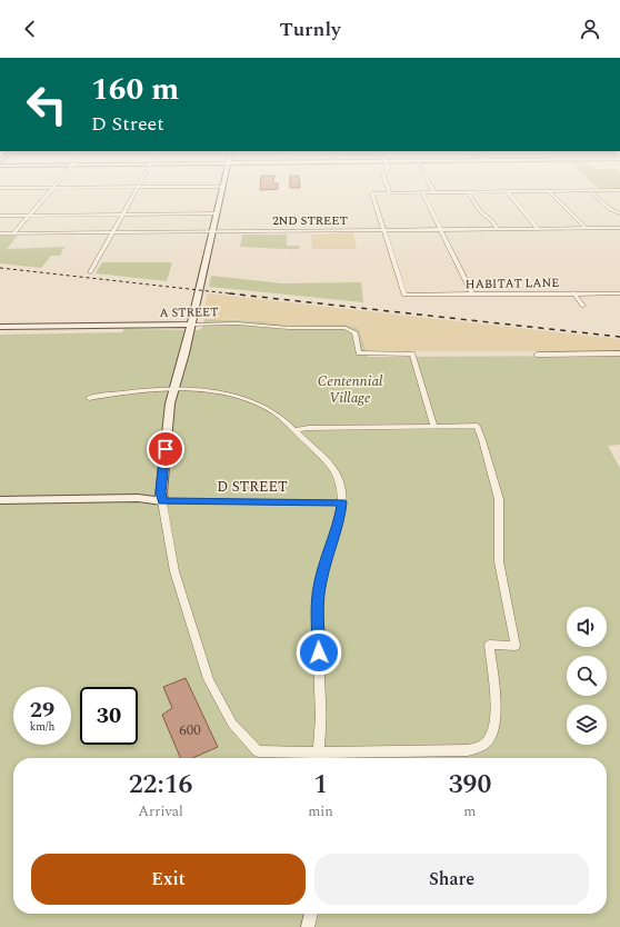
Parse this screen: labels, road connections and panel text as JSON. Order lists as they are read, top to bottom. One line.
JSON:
{"streets":{"street":["2ND STREET","HABITAT LANE","A STREET","D STREET"]},"crossings":[["2ND STREET","HABITAT LANE"]],"parks":["Centennial Village"],"house_numbers":["600"],"page":{"header":"Turnly","turn":["160 m","D Street"],"speed":"29 km/h","limit":"30","eta":["22:16","Arrival","1","min","390","m"],"buttons":["Exit","Share"]}}
